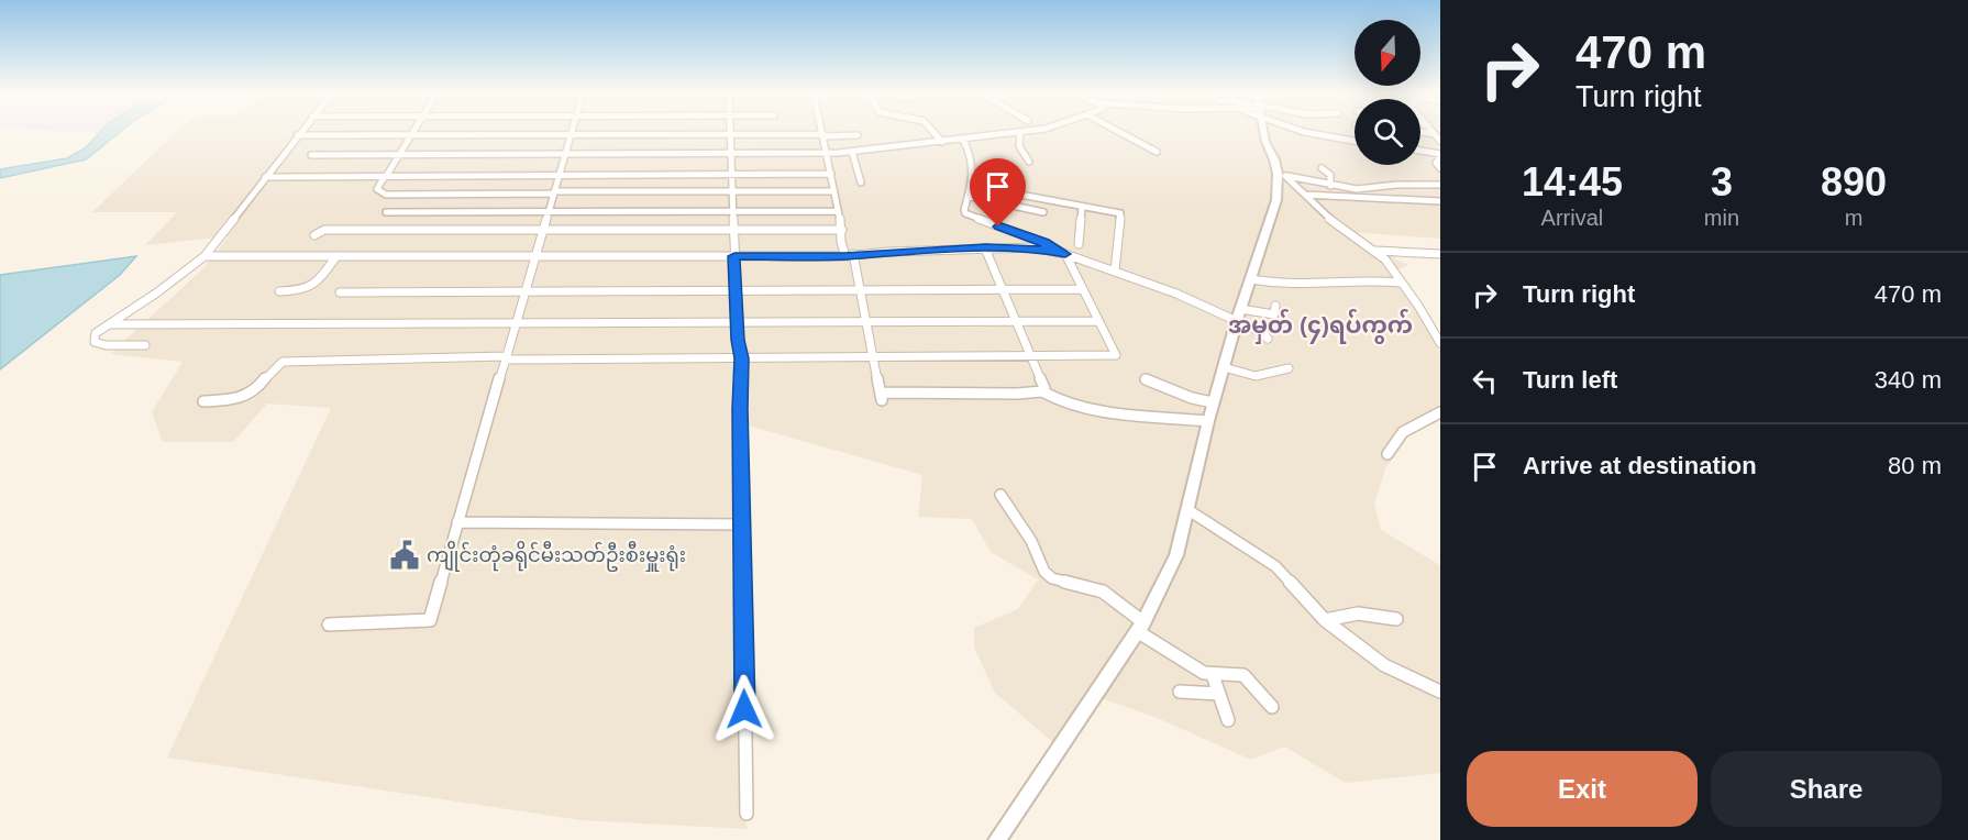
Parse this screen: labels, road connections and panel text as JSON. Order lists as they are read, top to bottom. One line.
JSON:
{"districts":["အမှတ် (၄)ရပ်ကွက်"],"places":{"public building":["ကျိုင်းတုံခရိုင်မီးသတ်ဦးစီးမှူးရုံး"]},"north":"bottom","page":{"turn":["470 m","Turn right"],"eta":["14:45","Arrival","3","min","890","m"],"list":[{"name":"Turn right","value":"470 m"},{"name":"Turn left","value":"340 m"},{"name":"Arrive at destination","value":"80 m"}],"buttons":["Exit","Share"]}}
